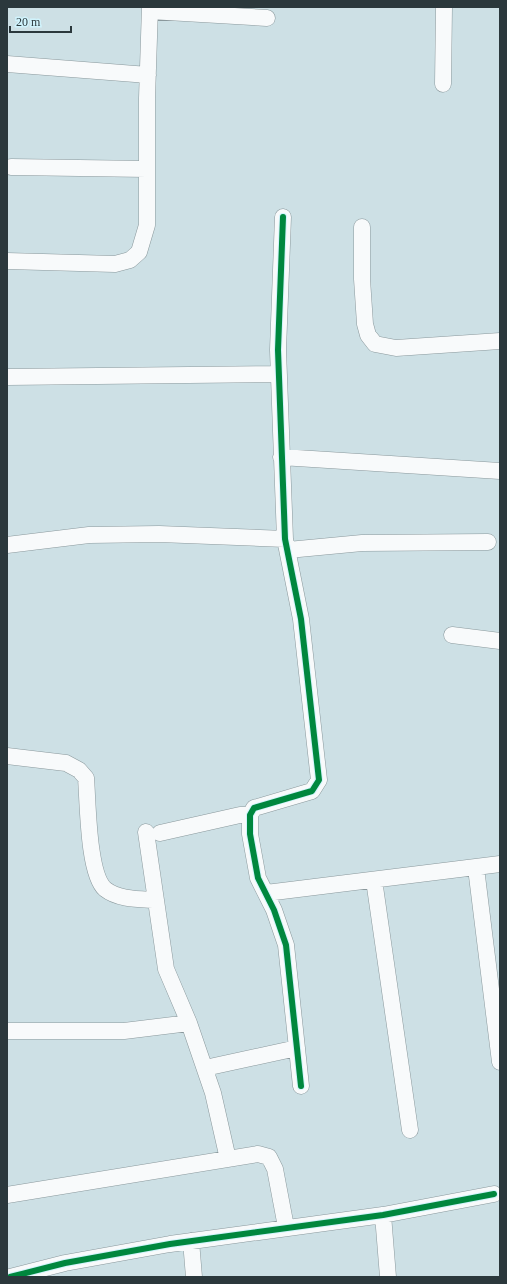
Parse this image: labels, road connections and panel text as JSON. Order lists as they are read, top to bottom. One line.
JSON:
{"scale_bar":"20 m"}
